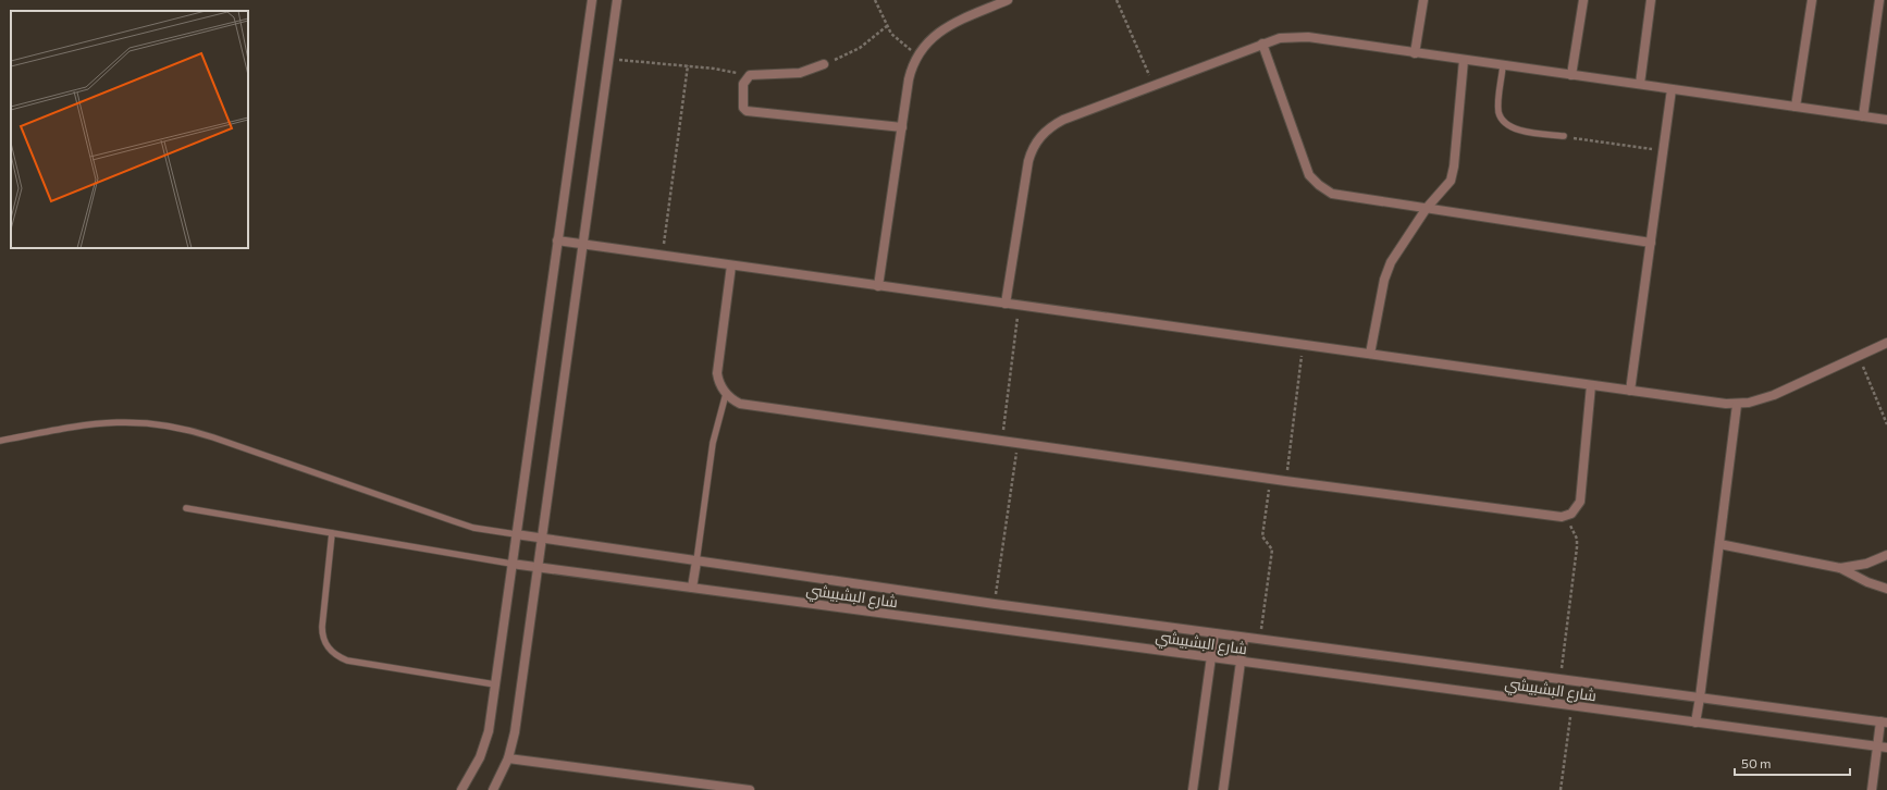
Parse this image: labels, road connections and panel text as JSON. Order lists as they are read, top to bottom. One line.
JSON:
{"streets":{"street":["شارع البشبيشي"]},"scale_bar":"50 m"}
